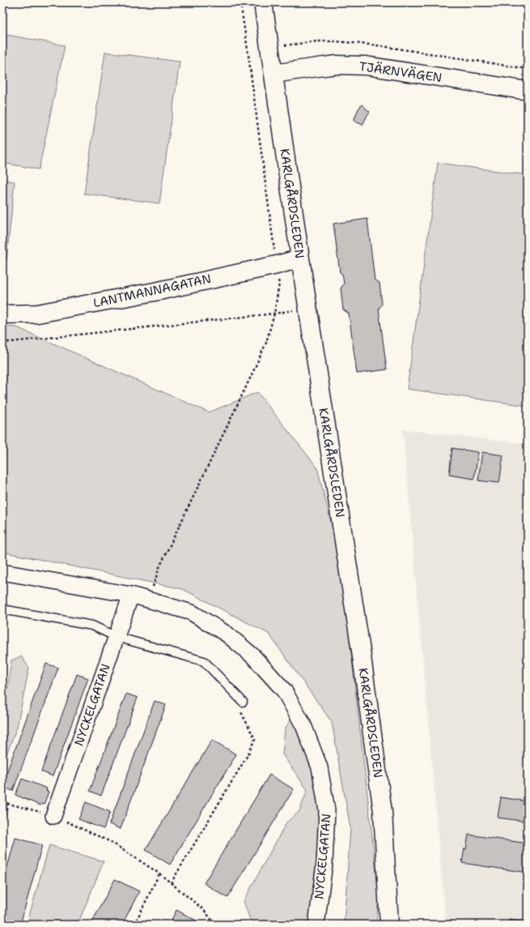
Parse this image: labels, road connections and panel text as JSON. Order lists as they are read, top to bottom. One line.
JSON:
{"streets":{"street":["TJÄRNVÄGEN","KARLGÅRDSLEDEN","LANTMANNAGATAN","NYCKELGATAN"]},"crossings":[["TJÄRNVÄGEN","KARLGÅRDSLEDEN"],["KARLGÅRDSLEDEN","LANTMANNAGATAN"]]}
